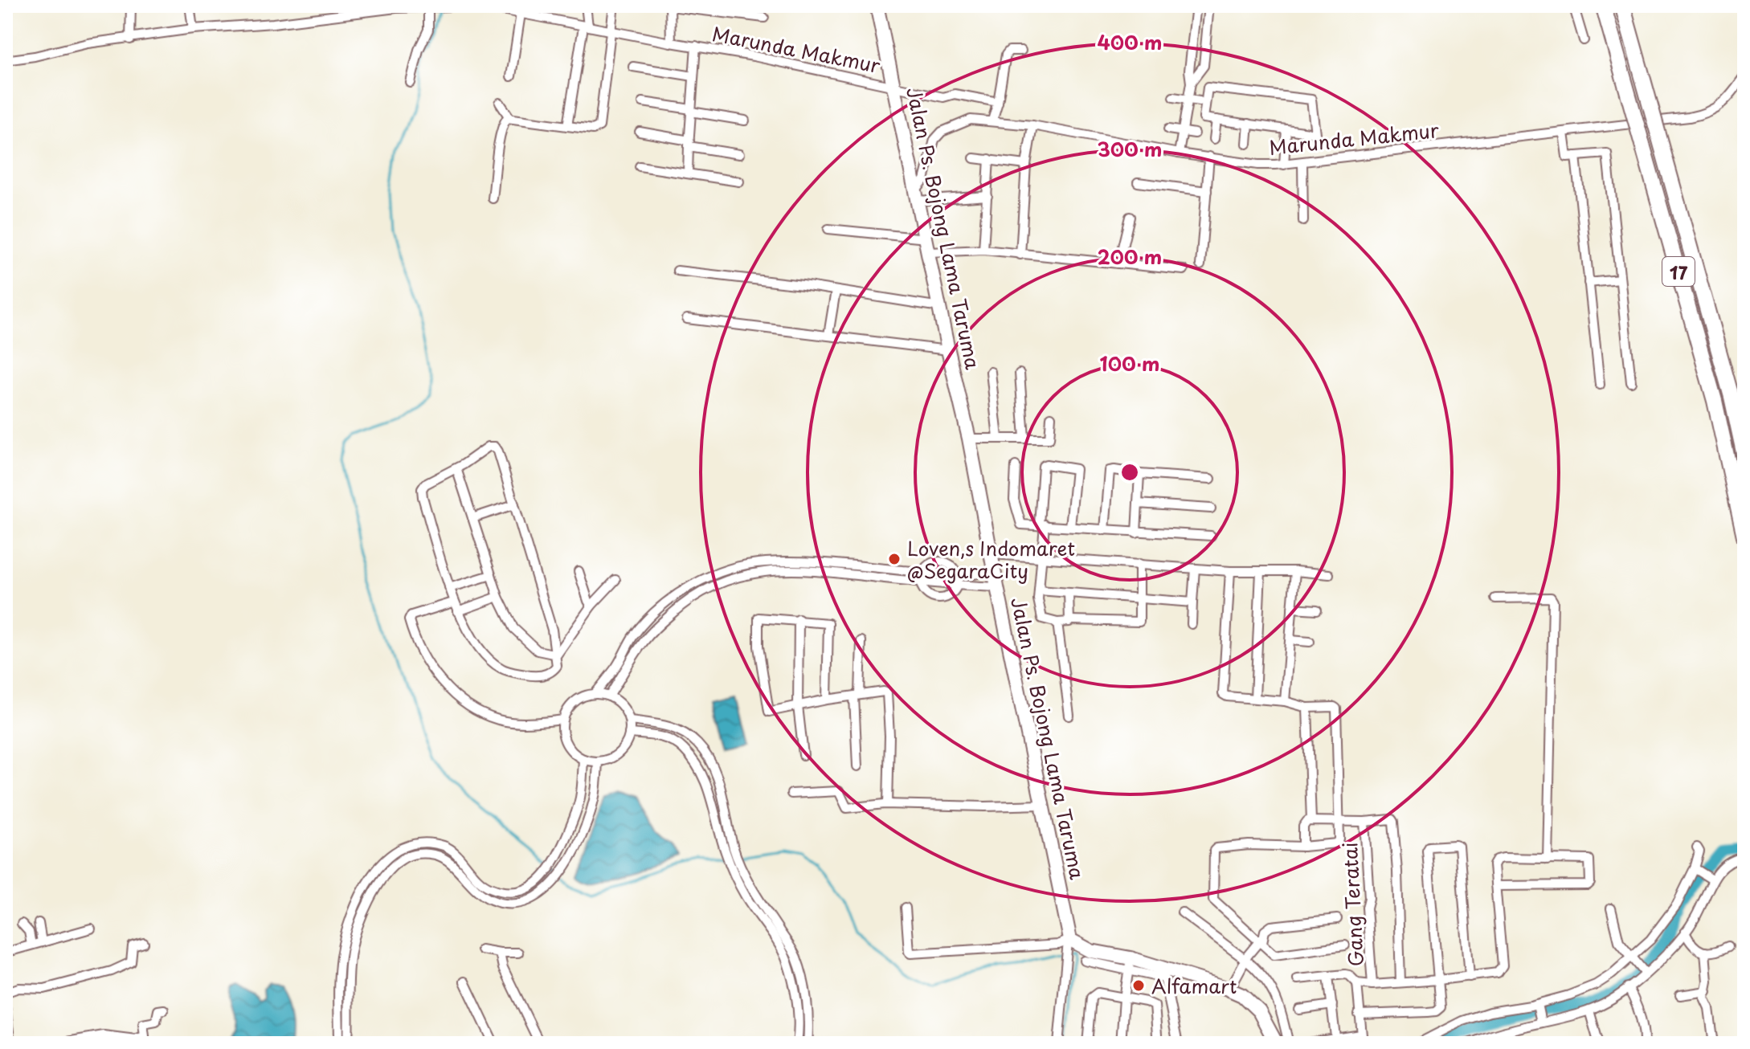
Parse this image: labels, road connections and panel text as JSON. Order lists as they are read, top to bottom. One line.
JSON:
{"streets":{"highway":["17"],"main road":["Jalan Ps. Bojong Lama Taruma"],"street":["Marunda Makmur","Gang Teratai"]},"crossings":[["Marunda Makmur","Jalan Ps. Bojong Lama Taruma"]],"places":["Loven,s Indomaret @SegaraCity","Alfamart"],"rings":["400 m","300 m","200 m","100 m"]}
